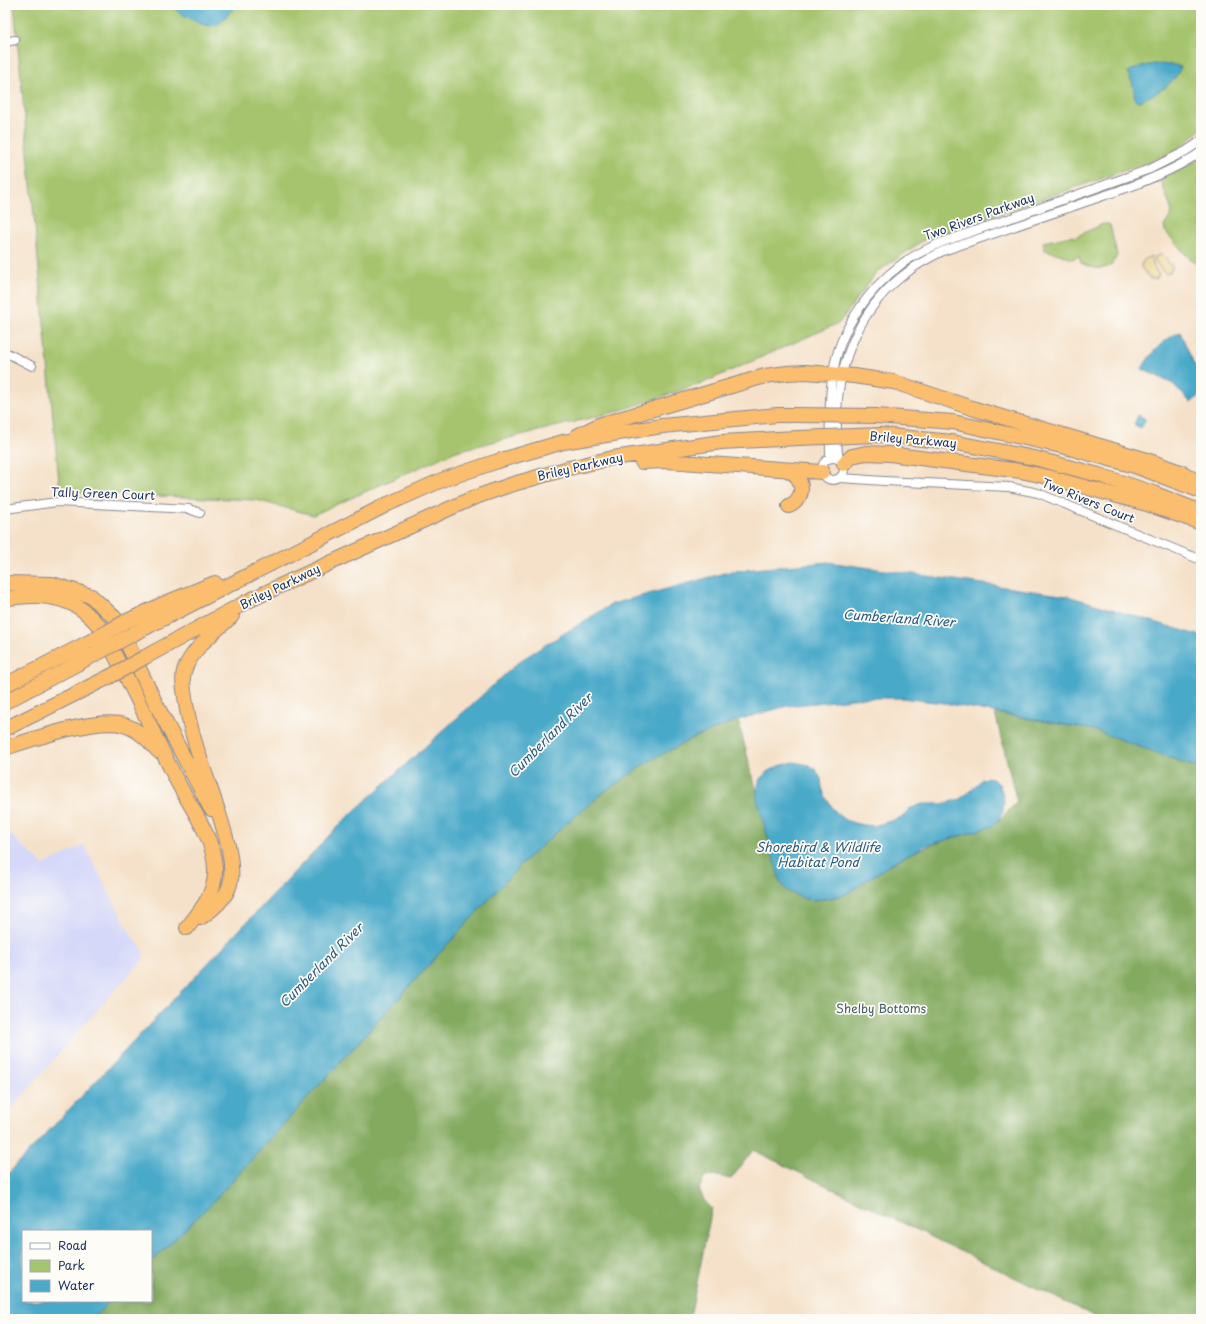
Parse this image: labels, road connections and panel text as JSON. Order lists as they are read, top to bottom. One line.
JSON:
{"streets":{"highway":["Briley Parkway"],"street":["Two Rivers Parkway","Tally Green Court","Two Rivers Court"]},"crossings":[["Two Rivers Parkway","Two Rivers Court"]],"water":["Cumberland River","Shorebird & Wildlife Habitat Pond"],"parks":["Shelby Bottoms"],"legend":["Road","Park","Water"]}
